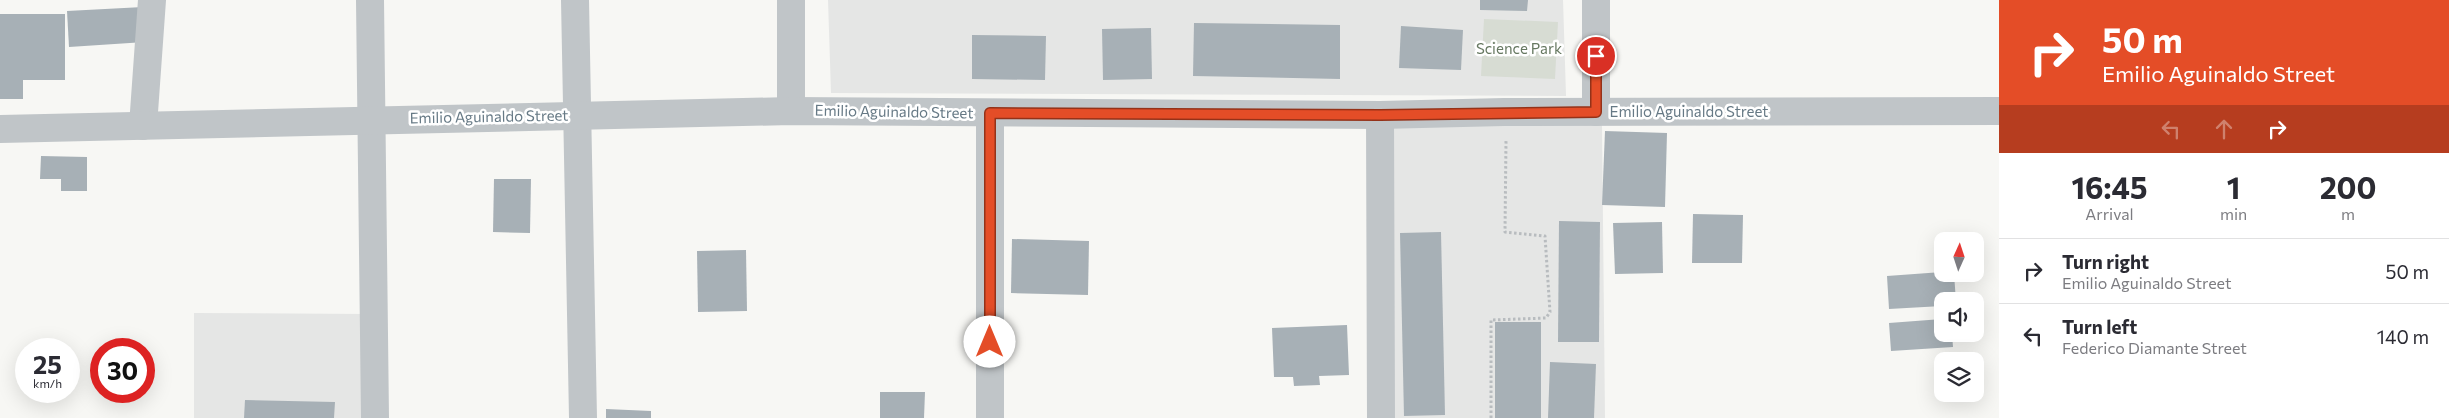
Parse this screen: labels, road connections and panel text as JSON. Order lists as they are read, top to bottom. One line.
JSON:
{"streets":{"street":["Emilio Aguinaldo Street"]},"parks":["Science Park"],"north":"top","page":{"turn":["50 m","Emilio Aguinaldo Street"],"eta":["16:45","Arrival","1","min","200","m"],"list":[{"name":"Turn right","note":"Emilio Aguinaldo Street","value":"50 m"},{"name":"Turn left","note":"Federico Diamante Street","value":"140 m"}],"speed":"25 km/h","limit":"30"}}
